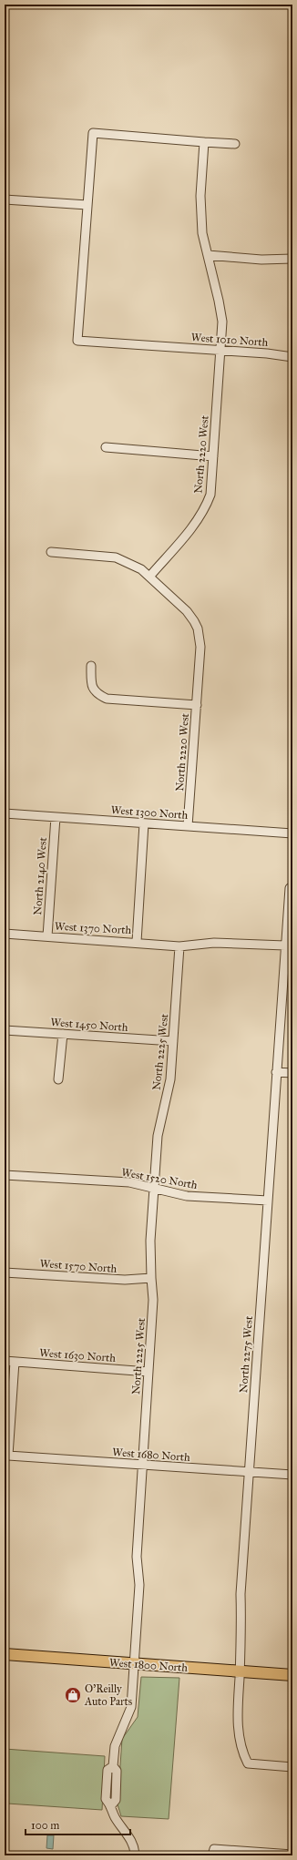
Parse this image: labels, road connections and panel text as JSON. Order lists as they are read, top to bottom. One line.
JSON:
{"streets":{"main road":["West 1800 North"],"street":["West 1010 North","North 2220 West","West 1300 North","North 2140 West","West 1370 North","West 1450 North","North 2225 West","West 1520 North","West 1570 North","North 2275 West","West 1630 North","West 1680 North"]},"crossings":[["West 1010 North","North 2220 West"],["North 2220 West","West 1300 North"],["West 1300 North","North 2140 West"],["North 2140 West","West 1370 North"],["West 1370 North","North 2225 West"],["West 1370 North","North 2275 West"],["West 1450 North","North 2225 West"],["North 2225 West","West 1520 North"],["North 2225 West","West 1570 North"],["North 2225 West","West 1630 North"],["North 2225 West","West 1680 North"],["North 2225 West","West 1800 North"],["West 1520 North","North 2275 West"],["North 2275 West","West 1680 North"],["North 2275 West","West 1800 North"],["West 1630 North","West 1680 North"]],"places":{"shop":["O'Reilly Auto Parts"]},"scale_bar":"100 m"}
